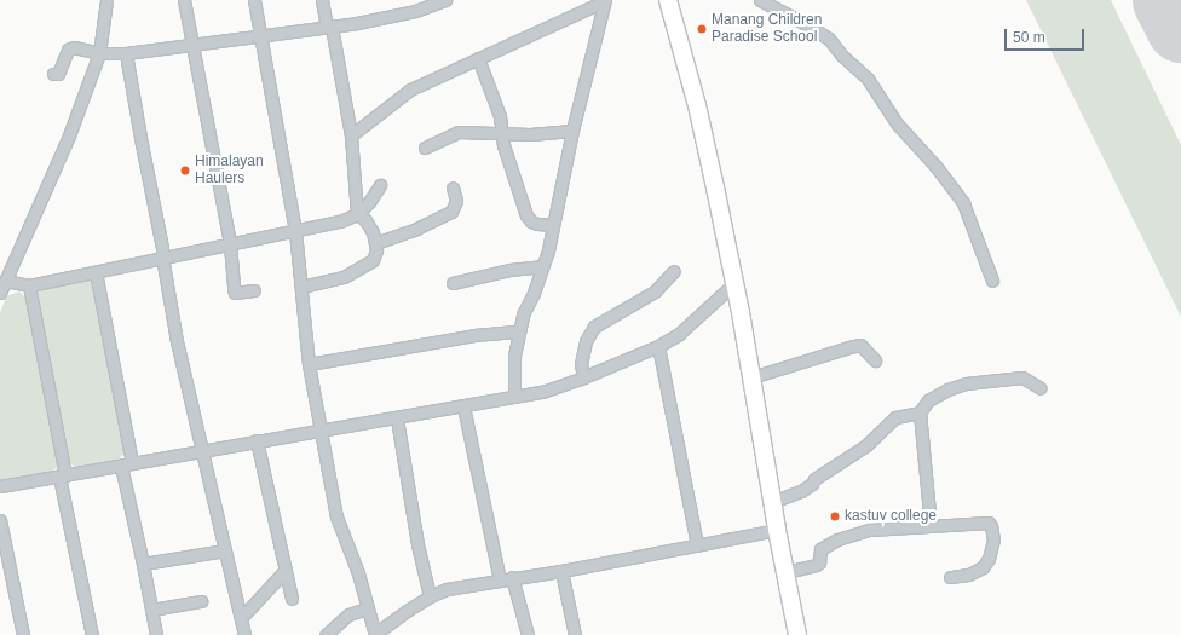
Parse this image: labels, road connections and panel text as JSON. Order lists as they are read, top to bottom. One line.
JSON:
{"places":["Manang Children Paradise School","Himalayan Haulers","kastuv college"],"scale_bar":"50 m"}
